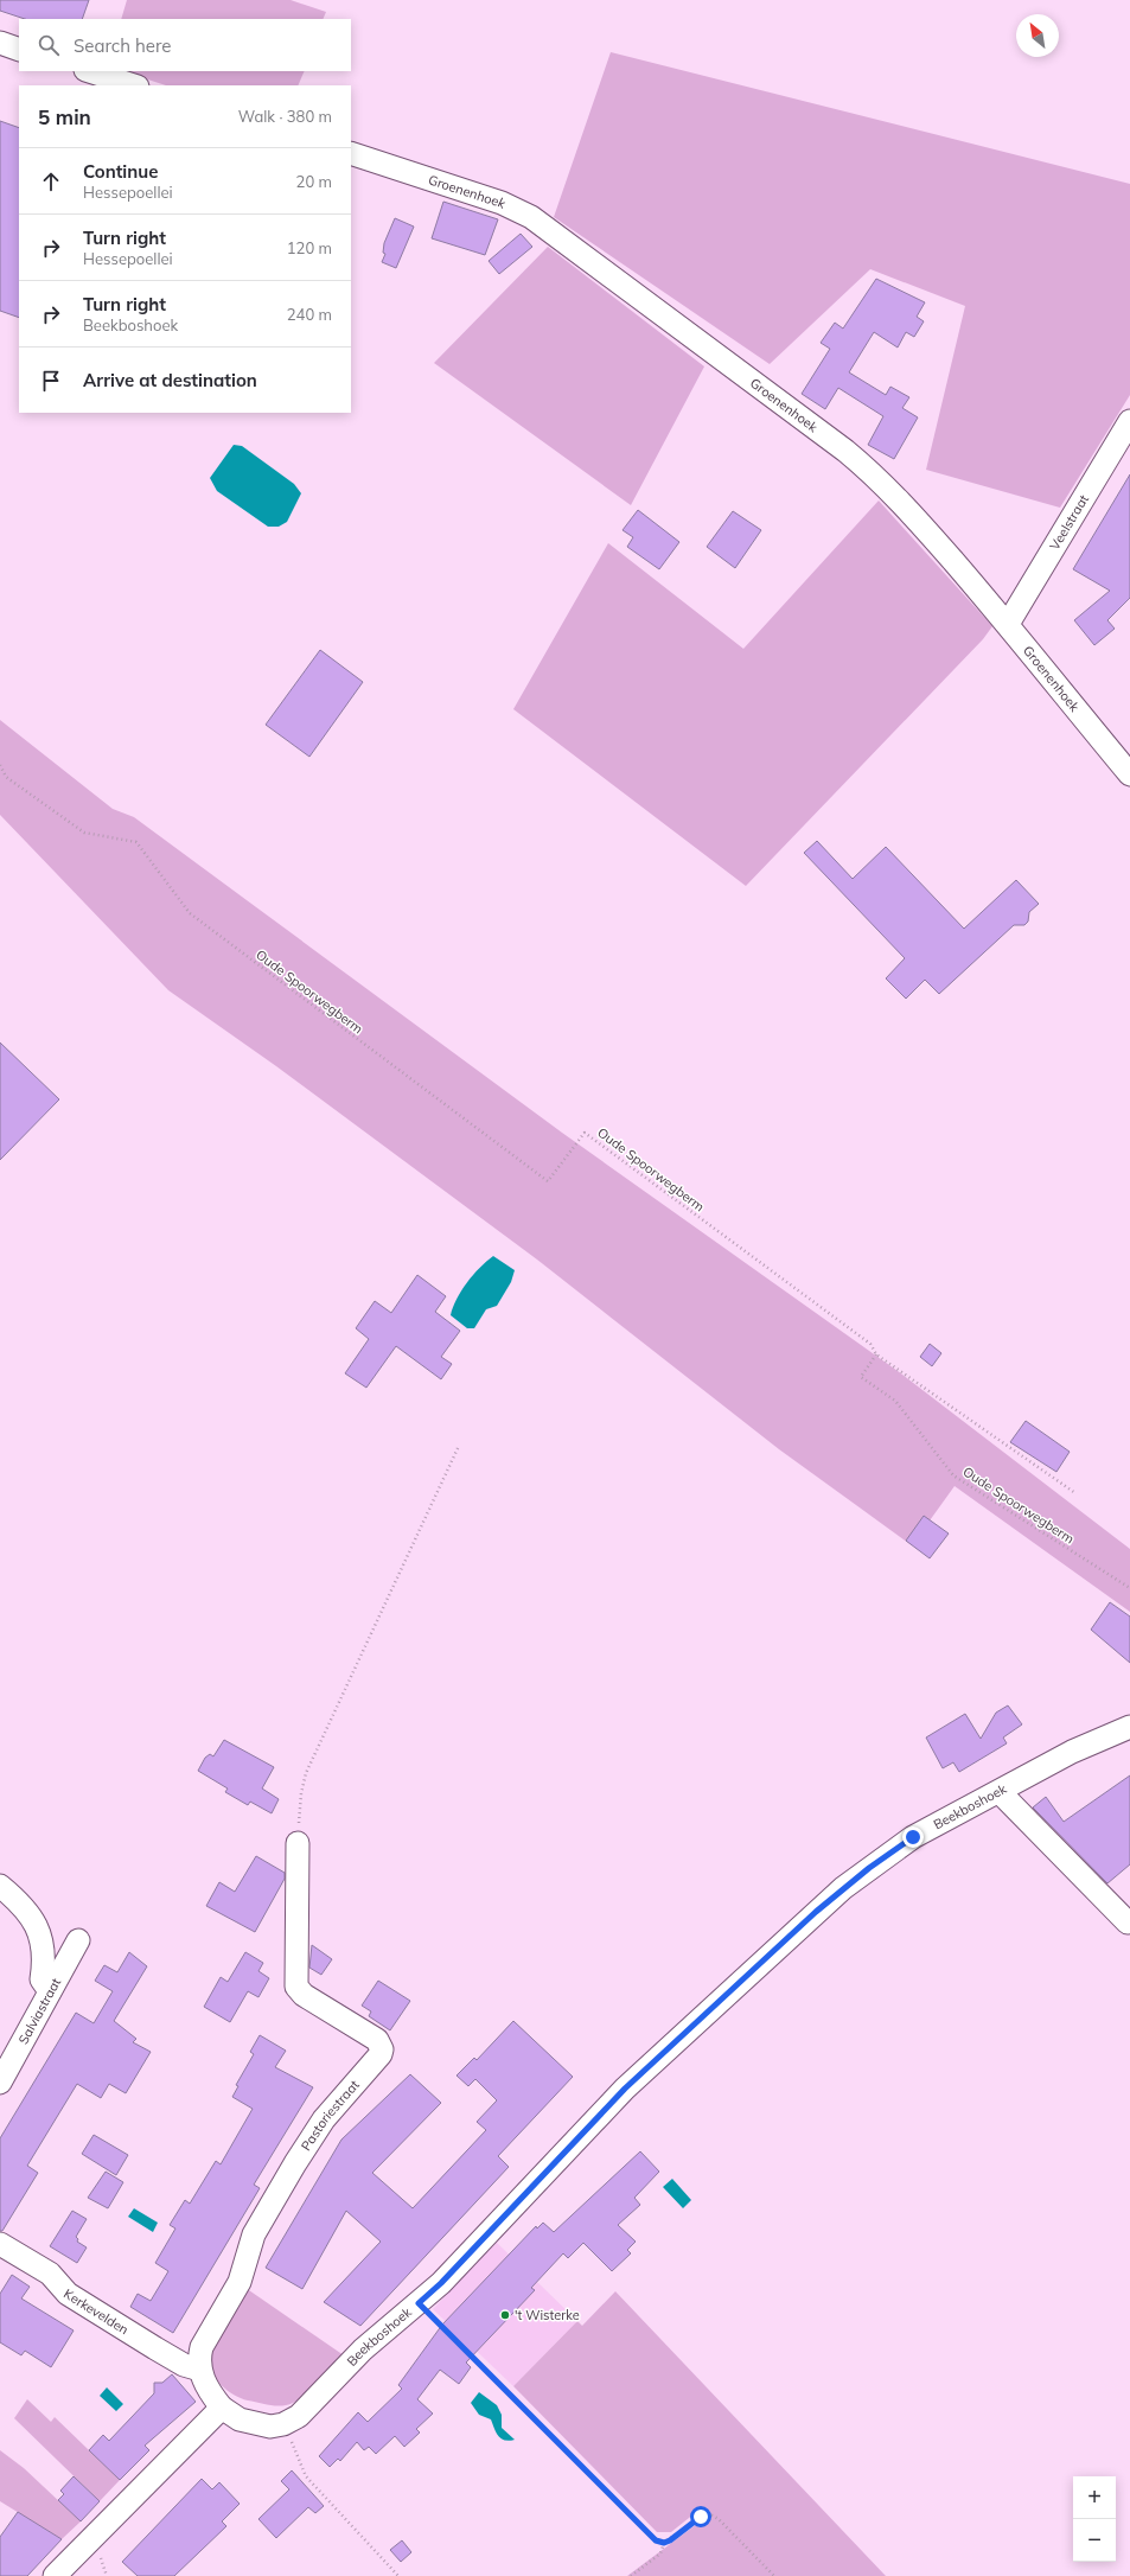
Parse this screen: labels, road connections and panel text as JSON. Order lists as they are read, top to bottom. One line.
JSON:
{"streets":{"street":["Groenenhoek","Veelstraat","Beekboshoek","Salviastraat","Pastoriestraat","Kerkevelden"],"path":["Oude Spoorwegberm"]},"crossings":[["Groenenhoek","Veelstraat"],["Pastoriestraat","Kerkevelden"]],"places":["'t Wisterke"],"north":"top left","page":{"search":"Search here","heading":["5 min","Walk · 380 m"],"list":[["Continue","Hessepoellei","20 m"],["Turn right","Hessepoellei","120 m"],["Turn right","Beekboshoek","240 m"],"Arrive at destination"],"map_buttons":["+","−"]}}
